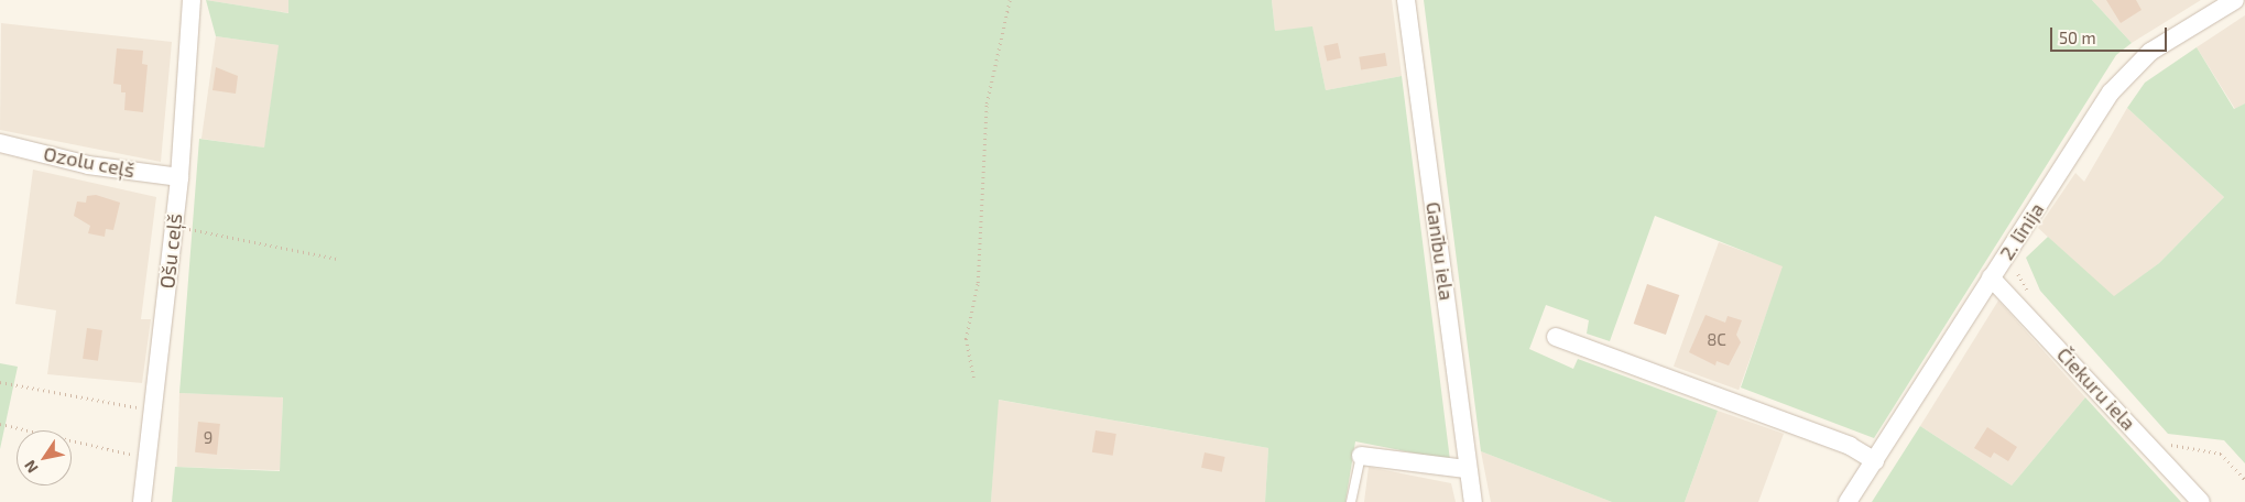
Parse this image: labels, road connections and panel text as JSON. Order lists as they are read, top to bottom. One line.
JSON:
{"streets":{"street":["Ozolu ceļš","2. līnija","Ošu ceļš","Ganību iela","Čiekuru iela"]},"crossings":[["Ozolu ceļš","Ošu ceļš"],["2. līnija","Čiekuru iela"]],"house_numbers":["8C","9"],"scale_bar":"50 m","north":"bottom left"}
